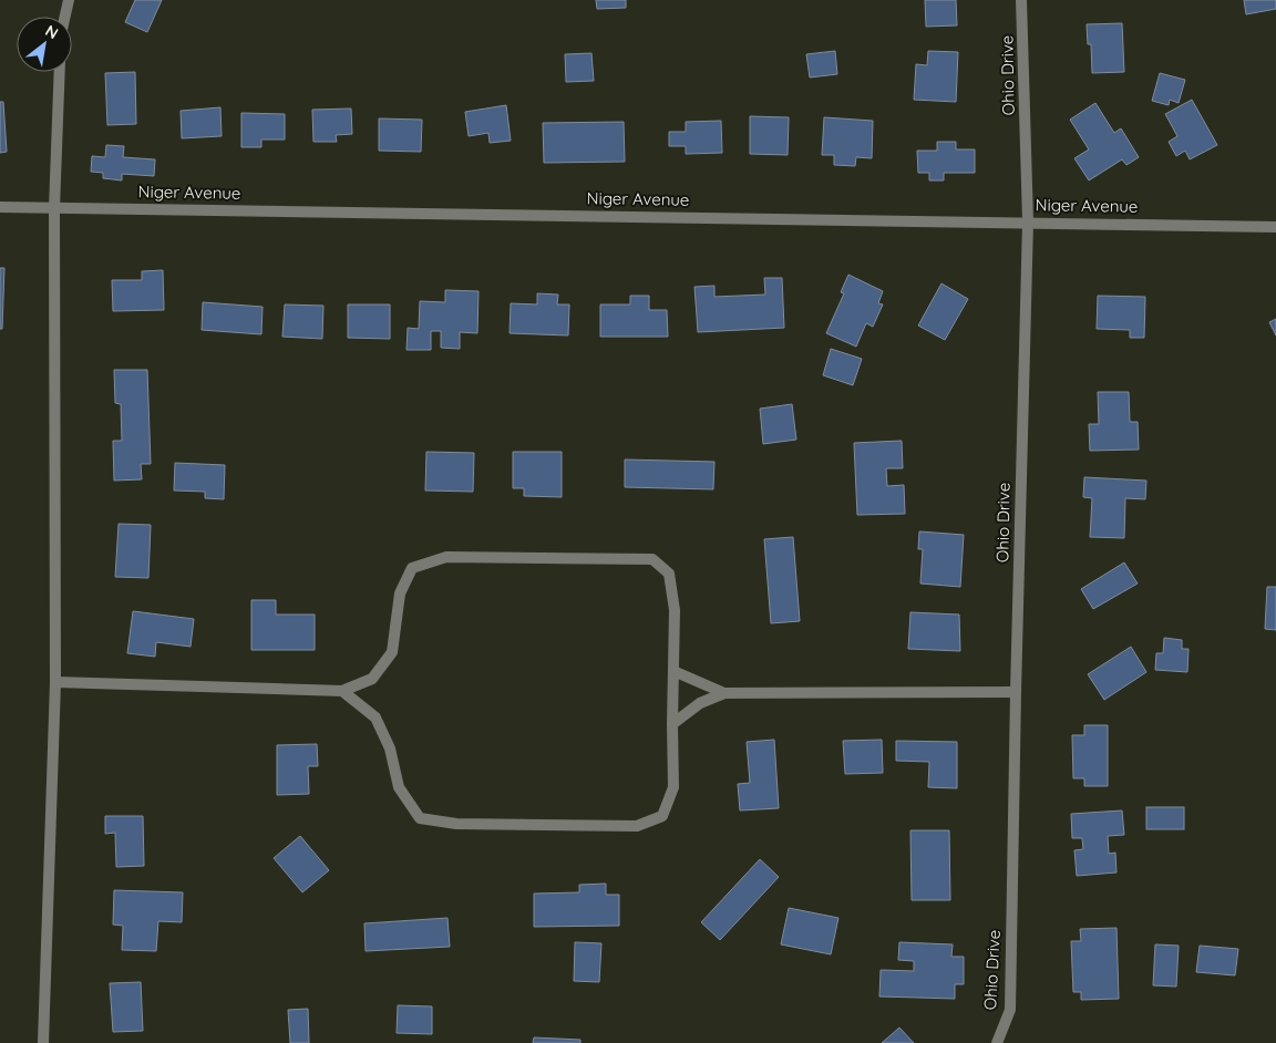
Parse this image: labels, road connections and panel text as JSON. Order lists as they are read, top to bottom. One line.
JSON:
{"streets":{"street":["Ohio Drive","Niger Avenue"]},"crossings":[["Ohio Drive","Niger Avenue"]],"north":"top right"}
